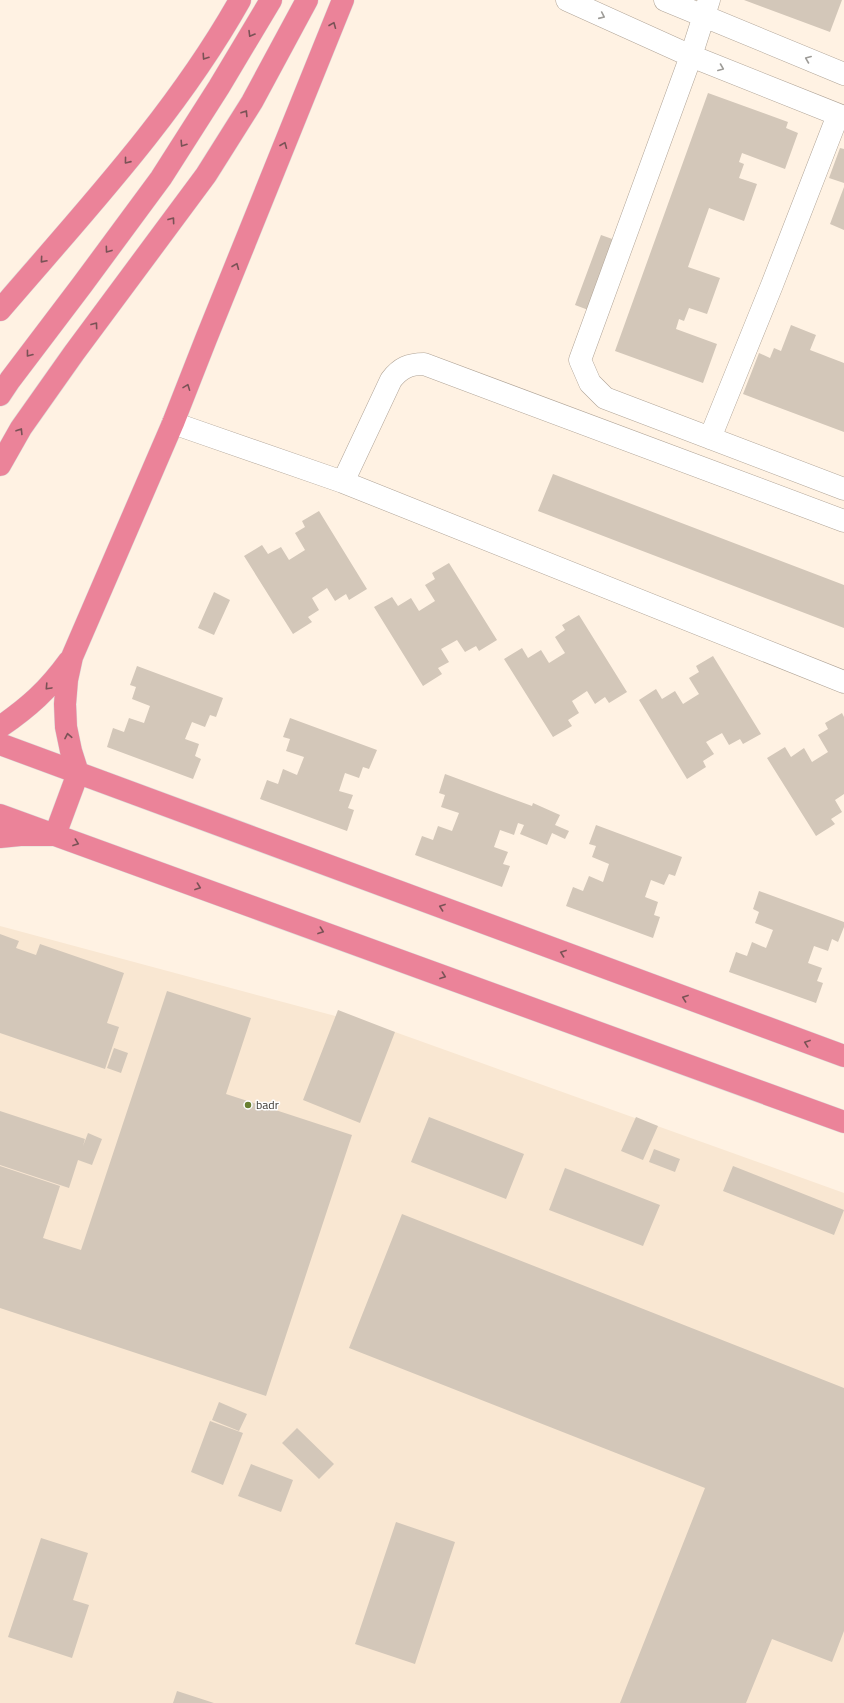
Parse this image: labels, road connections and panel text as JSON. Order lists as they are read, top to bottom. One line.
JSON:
{"places":["badr"]}
